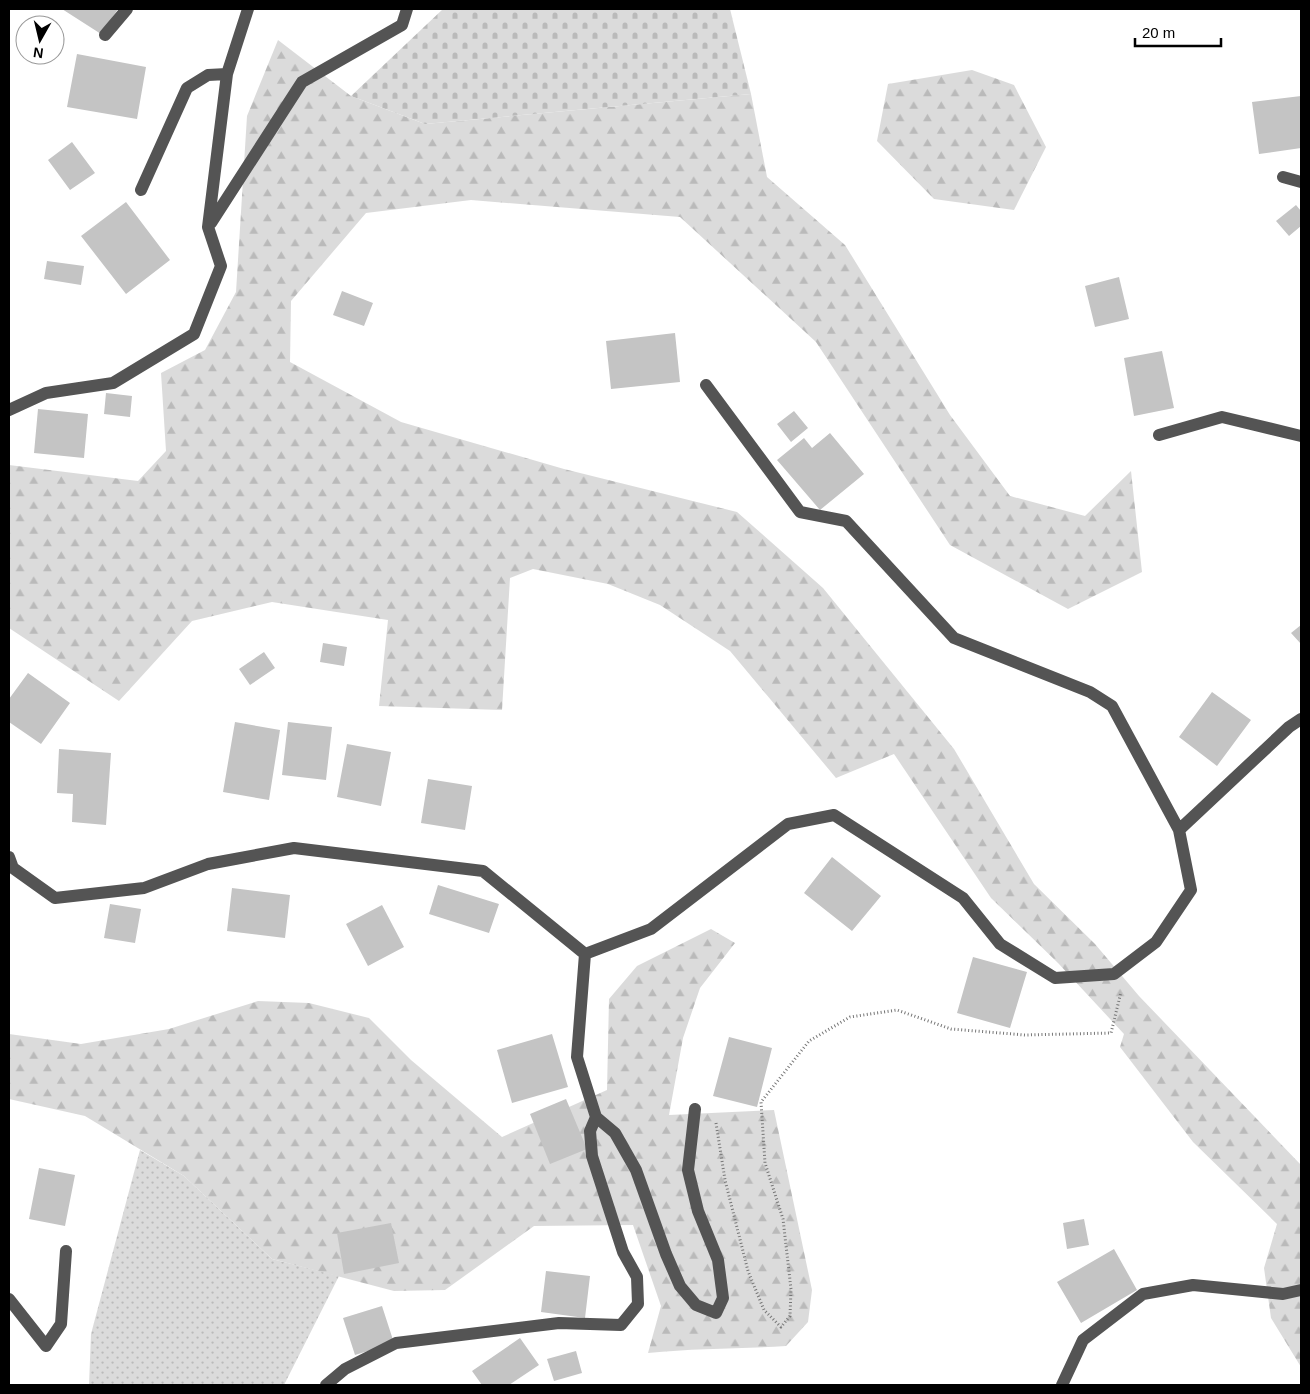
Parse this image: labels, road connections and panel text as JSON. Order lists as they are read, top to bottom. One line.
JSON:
{"scale_bar":"20 m","north":"bottom"}
